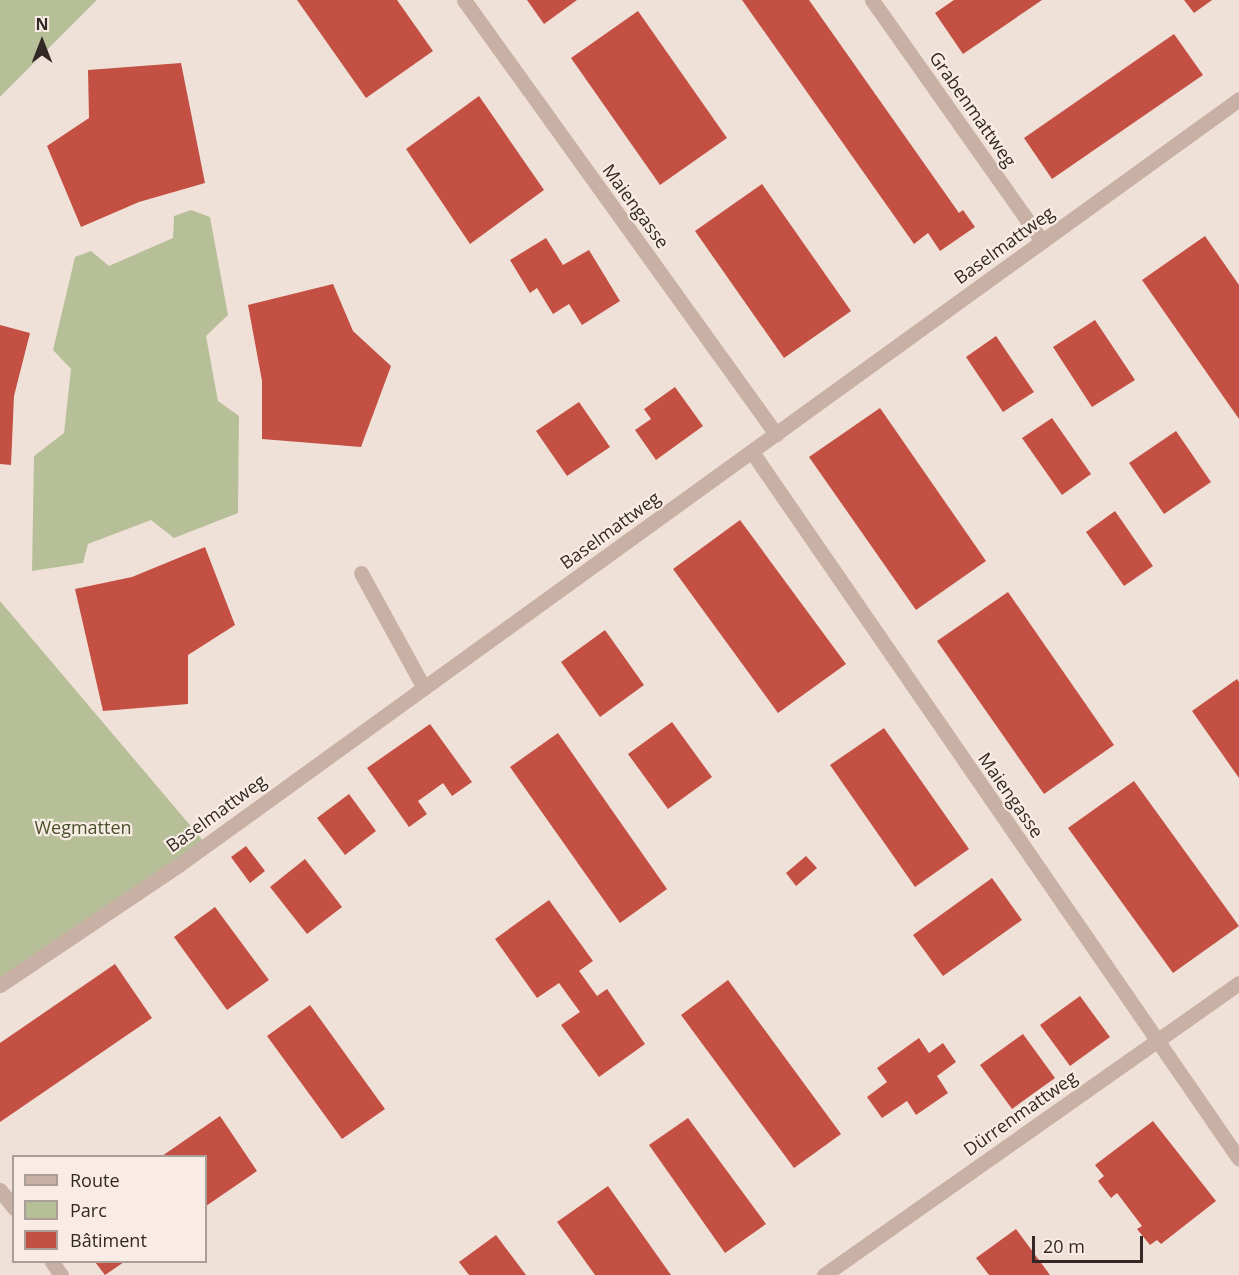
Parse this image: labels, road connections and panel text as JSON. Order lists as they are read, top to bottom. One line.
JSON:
{"streets":{"street":["Grabenmattweg","Maiengasse","Baselmattweg","Dürrenmattweg"]},"crossings":[["Grabenmattweg","Baselmattweg"],["Maiengasse","Baselmattweg"],["Maiengasse","Dürrenmattweg"]],"parks":["Wegmatten"],"legend":["Route","Parc","Bâtiment"],"scale_bar":"20 m","north":"top"}
